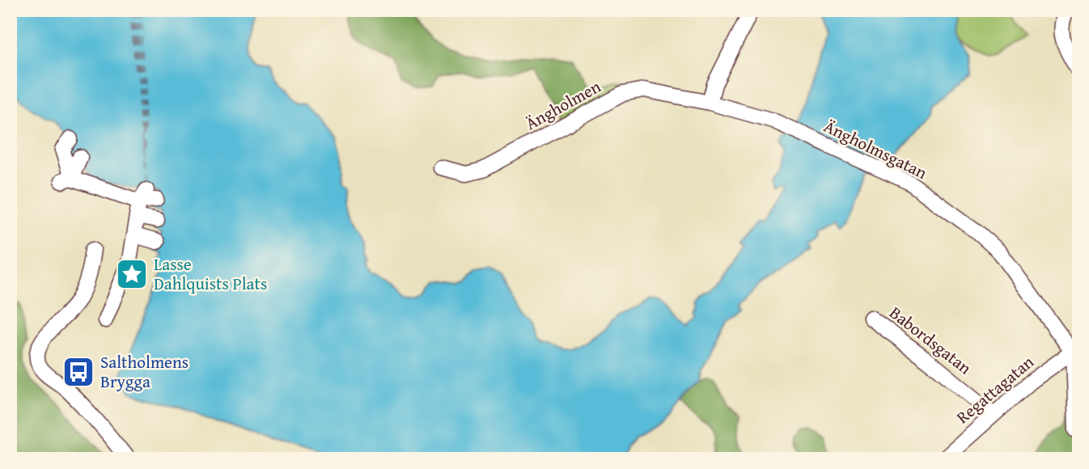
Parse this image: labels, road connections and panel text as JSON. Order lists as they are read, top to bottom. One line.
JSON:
{"streets":{"street":["Ängholmen","Ängholmsgatan","Babordsgatan","Regattagatan"]},"crossings":[["Ängholmen","Ängholmsgatan"],["Ängholmsgatan","Regattagatan"],["Babordsgatan","Regattagatan"]],"places":{"place":["Lasse Dahlquists Plats"],"bus stop":["Saltholmens Brygga"]}}
